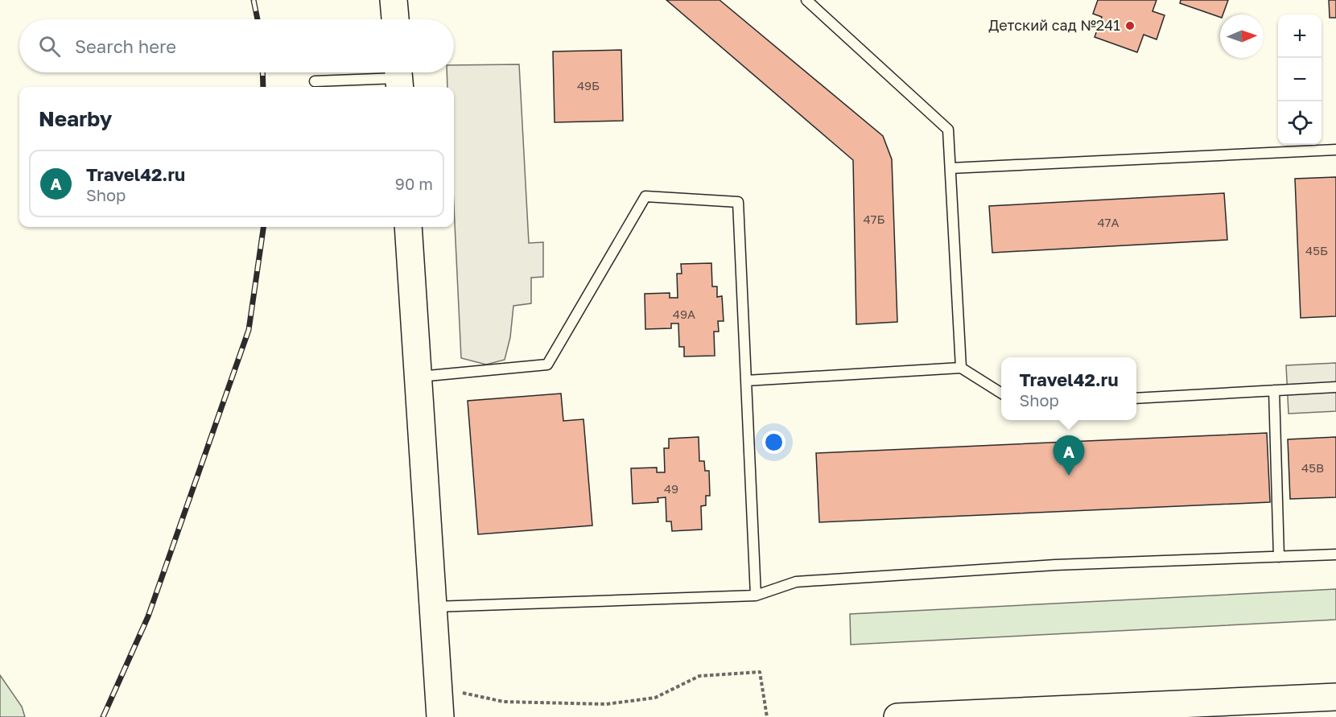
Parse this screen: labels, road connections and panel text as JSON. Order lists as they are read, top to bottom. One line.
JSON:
{"places":["Детский сад №241"],"house_numbers":["49Б","47Б","47А","45Б","49А","45В","49"],"north":"right","page":{"map_buttons":["+","−"],"search":"Search here","heading":"Nearby","list":[{"mark":"A","name":"Travel42.ru","note":"Shop","value":"90 m"}],"popup":["Travel42.ru","Shop"],"pins":"A"}}
